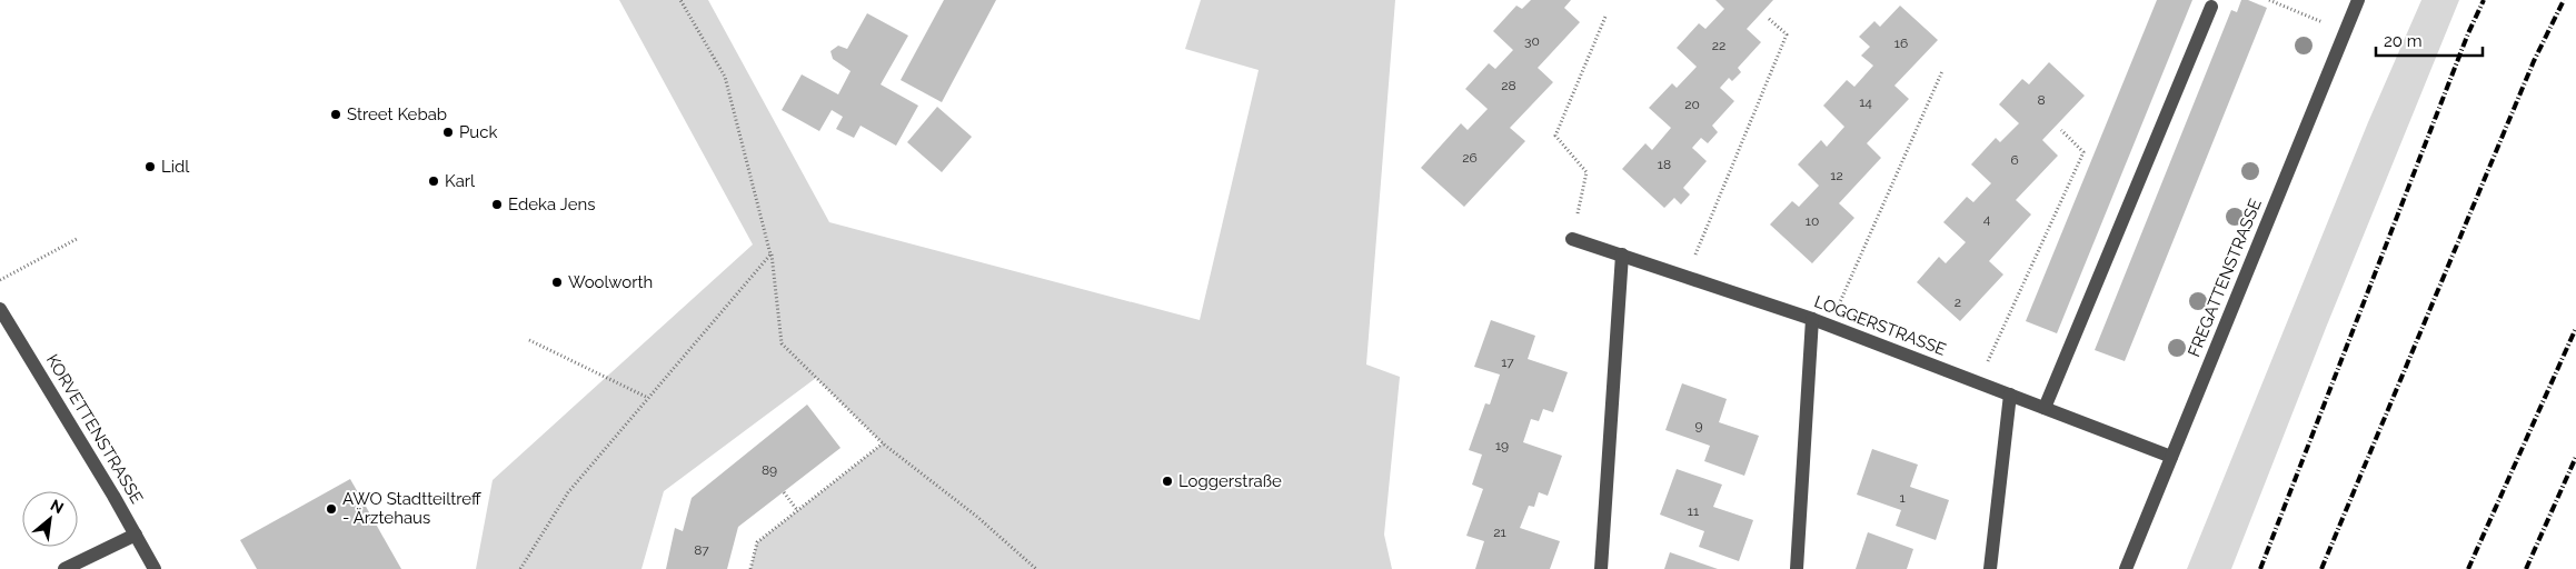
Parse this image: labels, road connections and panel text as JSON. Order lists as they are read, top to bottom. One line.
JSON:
{"streets":{"street":["FREGATTENSTRASSE","LOGGERSTRASSE","KORVETTENSTRASSE"]},"crossings":[["FREGATTENSTRASSE","LOGGERSTRASSE"]],"places":["Street Kebab","Puck","Lidl","Karl","Edeka Jens","Woolworth","Loggerstraße","AWO Stadtteiltreff - Ärztehaus"],"house_numbers":["30","16","22","28","8","14","20","26","6","18","12","4","10","2","17","9","19","89","1","11","21","87"],"scale_bar":"20 m","north":"top right"}
